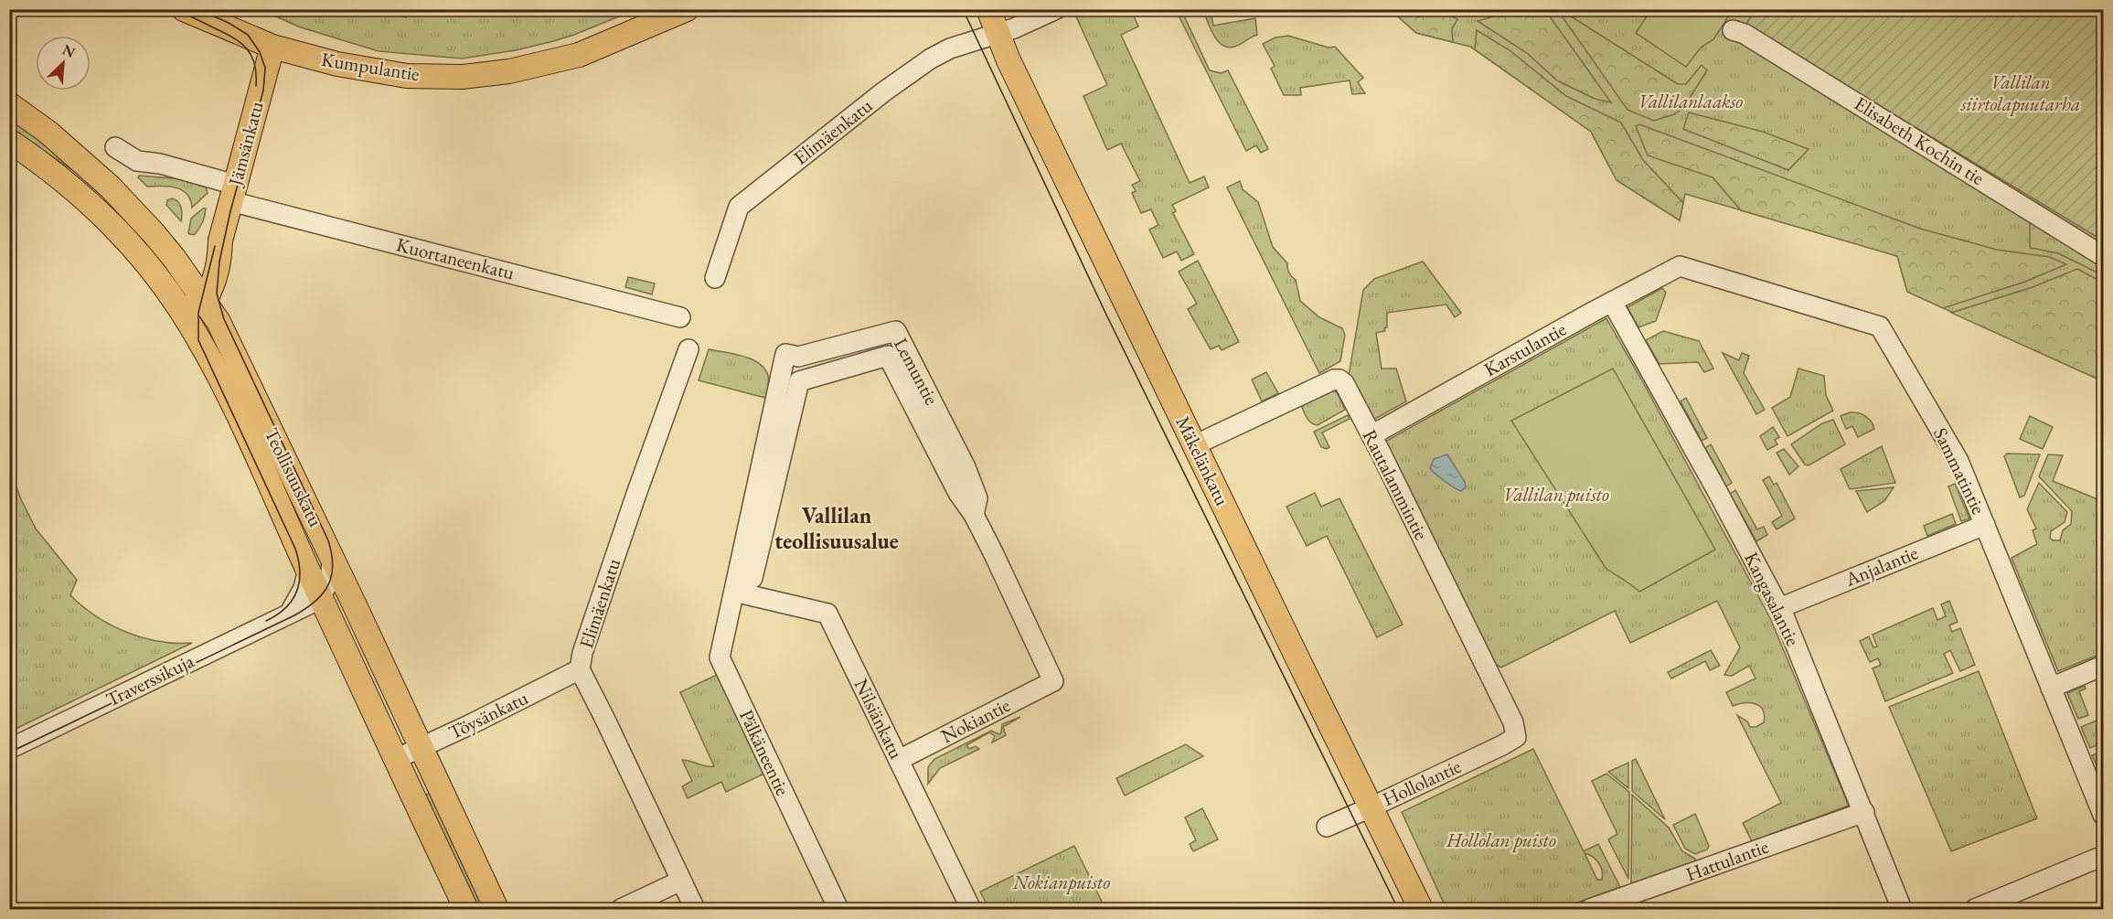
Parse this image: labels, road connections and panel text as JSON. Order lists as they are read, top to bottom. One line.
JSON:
{"streets":{"main road":["Kumpulantie","Jämsänkatu","Mäkelänkatu","Teollisuuskatu"],"street":["Elimäenkatu","Elisabeth Kochin tie","Kuortaneenkatu","Karstulantie","Lemuntie","Sammatintie","Rautalammintie","Anjalantie","Kangasalantie","Traverssikuja","Töysänkatu","Nilsiänkatu","Nokiantie","Pälkäneentie","Hollolantie","Hattulantie"]},"crossings":[["Kumpulantie","Jämsänkatu"],["Elimäenkatu","Mäkelänkatu"],["Elimäenkatu","Töysänkatu"],["Jämsänkatu","Kuortaneenkatu"],["Jämsänkatu","Teollisuuskatu"],["Karstulantie","Sammatintie"],["Karstulantie","Rautalammintie"],["Karstulantie","Kangasalantie"],["Lemuntie","Nilsiänkatu"],["Lemuntie","Nokiantie"],["Lemuntie","Pälkäneentie"],["Mäkelänkatu","Rautalammintie"],["Mäkelänkatu","Hollolantie"],["Sammatintie","Anjalantie"],["Teollisuuskatu","Töysänkatu"],["Rautalammintie","Hollolantie"],["Anjalantie","Kangasalantie"],["Kangasalantie","Hattulantie"],["Nilsiänkatu","Nokiantie"],["Nilsiänkatu","Pälkäneentie"]],"districts":["Vallilan teollisuusalue"],"parks":["Vallilan siirtolapuutarha","Vallilanlaakso","Vallilan puisto","Hollolan puisto","Nokianpuisto"],"north":"top right"}
